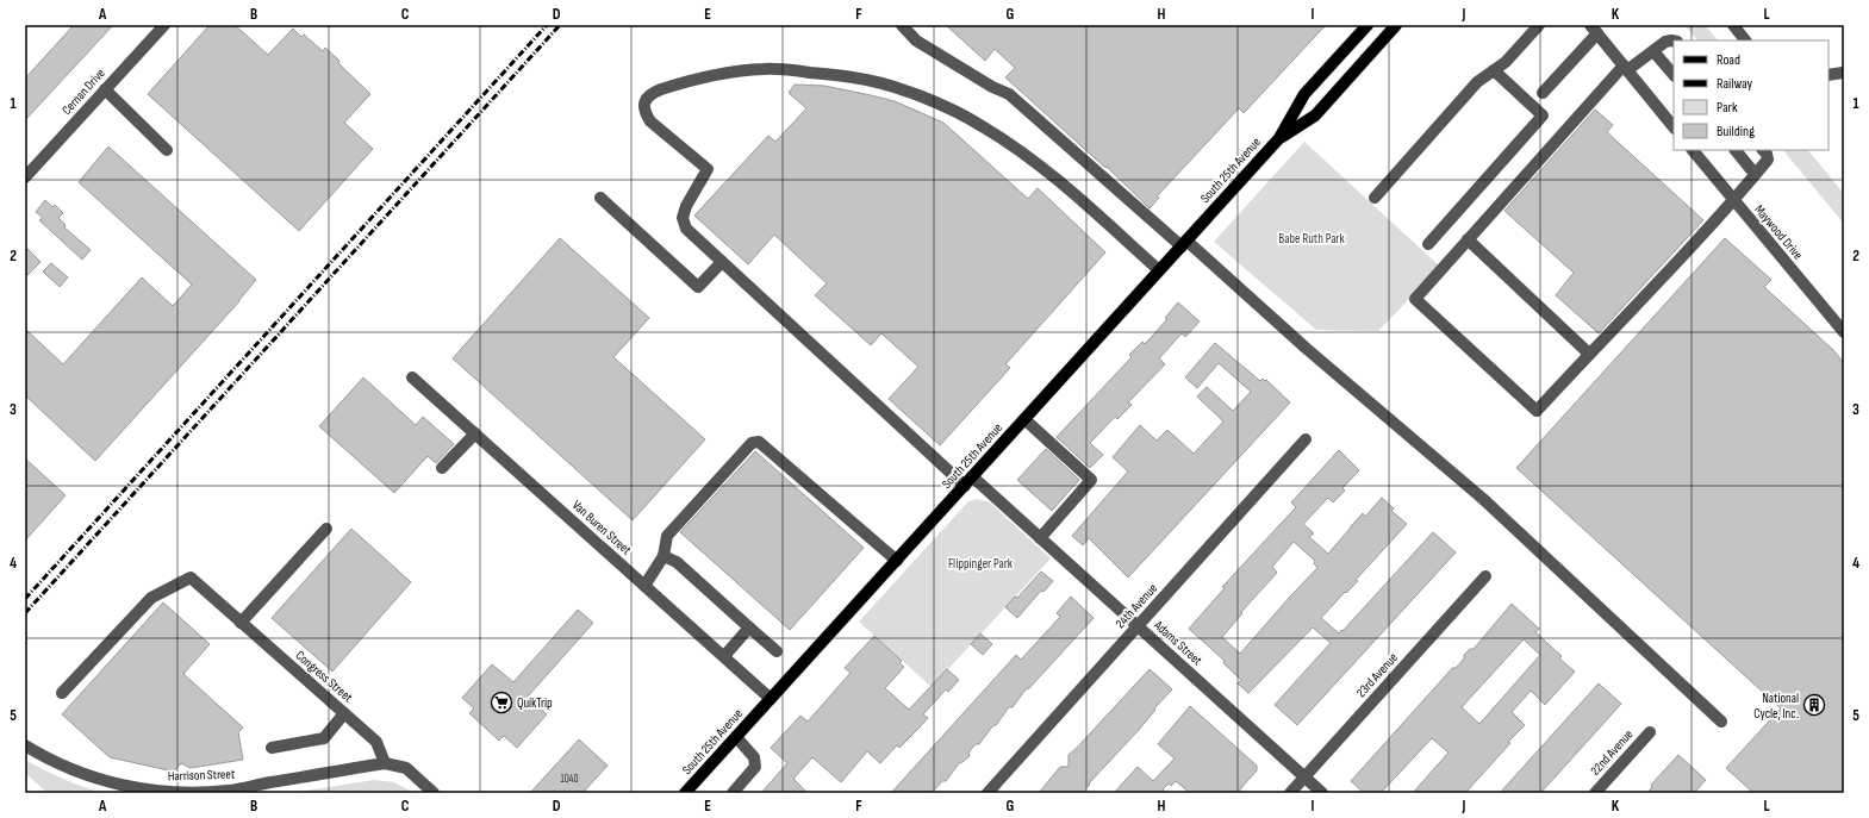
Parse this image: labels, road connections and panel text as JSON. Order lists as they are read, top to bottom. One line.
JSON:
{"streets":{"main road":["South 25th Avenue"],"street":["Cernan Drive","Maywood Drive","Van Buren Street","24th Avenue","Adams Street","23rd Avenue","Congress Street","22nd Avenue","Harrison Street"]},"crossings":[["South 25th Avenue","Van Buren Street"],["South 25th Avenue","Adams Street"],["24th Avenue","Adams Street"],["Adams Street","23rd Avenue"],["Congress Street","Harrison Street"]],"parks":["Babe Ruth Park","Flippinger Park"],"places":{"supermarket":["QuikTrip"],"building":["National Cycle, Inc."]},"house_numbers":["1040"],"legend":["Road","Railway","Park","Building"],"grid":{"columns":["A","B","C","D","E","F","G","H","I","J","K","L"],"rows":["1","2","3","4","5"]}}
